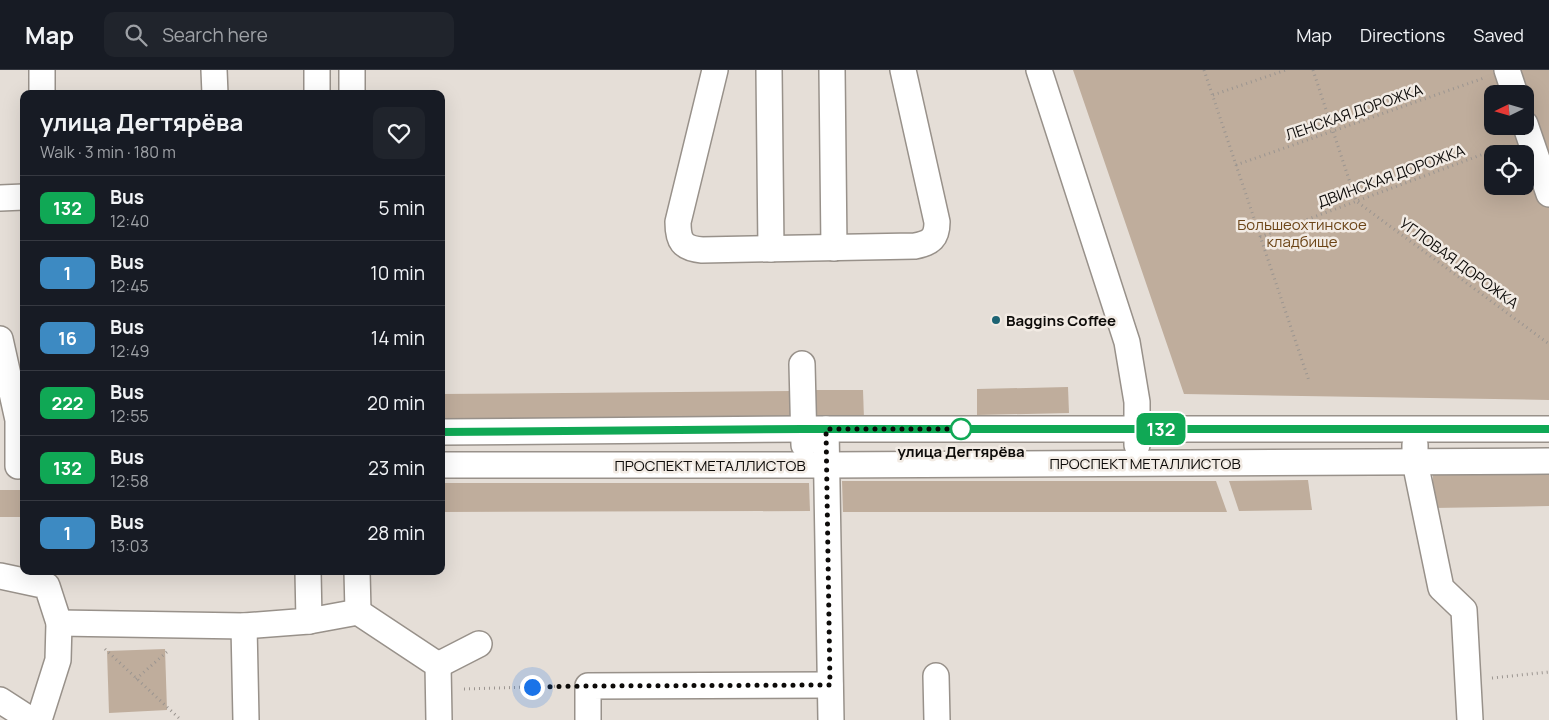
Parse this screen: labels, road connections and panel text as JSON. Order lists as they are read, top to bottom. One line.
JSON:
{"streets":{"street":["ПРОСПЕКТ МЕТАЛЛИСТОВ"],"path":["ЛЕНСКАЯ ДОРОЖКА","ДВИНСКАЯ ДОРОЖКА","УГЛОВАЯ ДОРОЖКА"]},"crossings":[["ДВИНСКАЯ ДОРОЖКА","УГЛОВАЯ ДОРОЖКА"]],"parks":["Большеохтинское кладбище"],"places":["Baggins Coffee","улица Дегтярёва"],"lines":["bus line 132"],"north":"left","page":{"header":"Map","search":"Search here","nav":["Map","Directions","Saved"],"on_map":"132","heading":["улица Дегтярёва","Walk · 3 min · 180 m"],"list":[{"mark":"132","name":"Bus","note":"12:40","value":"5 min"},{"mark":"1","name":"Bus","note":"12:45","value":"10 min"},{"mark":"16","name":"Bus","note":"12:49","value":"14 min"},{"mark":"222","name":"Bus","note":"12:55","value":"20 min"},{"mark":"132","name":"Bus","note":"12:58","value":"23 min"},{"mark":"1","name":"Bus","note":"13:03","value":"28 min"}]}}
